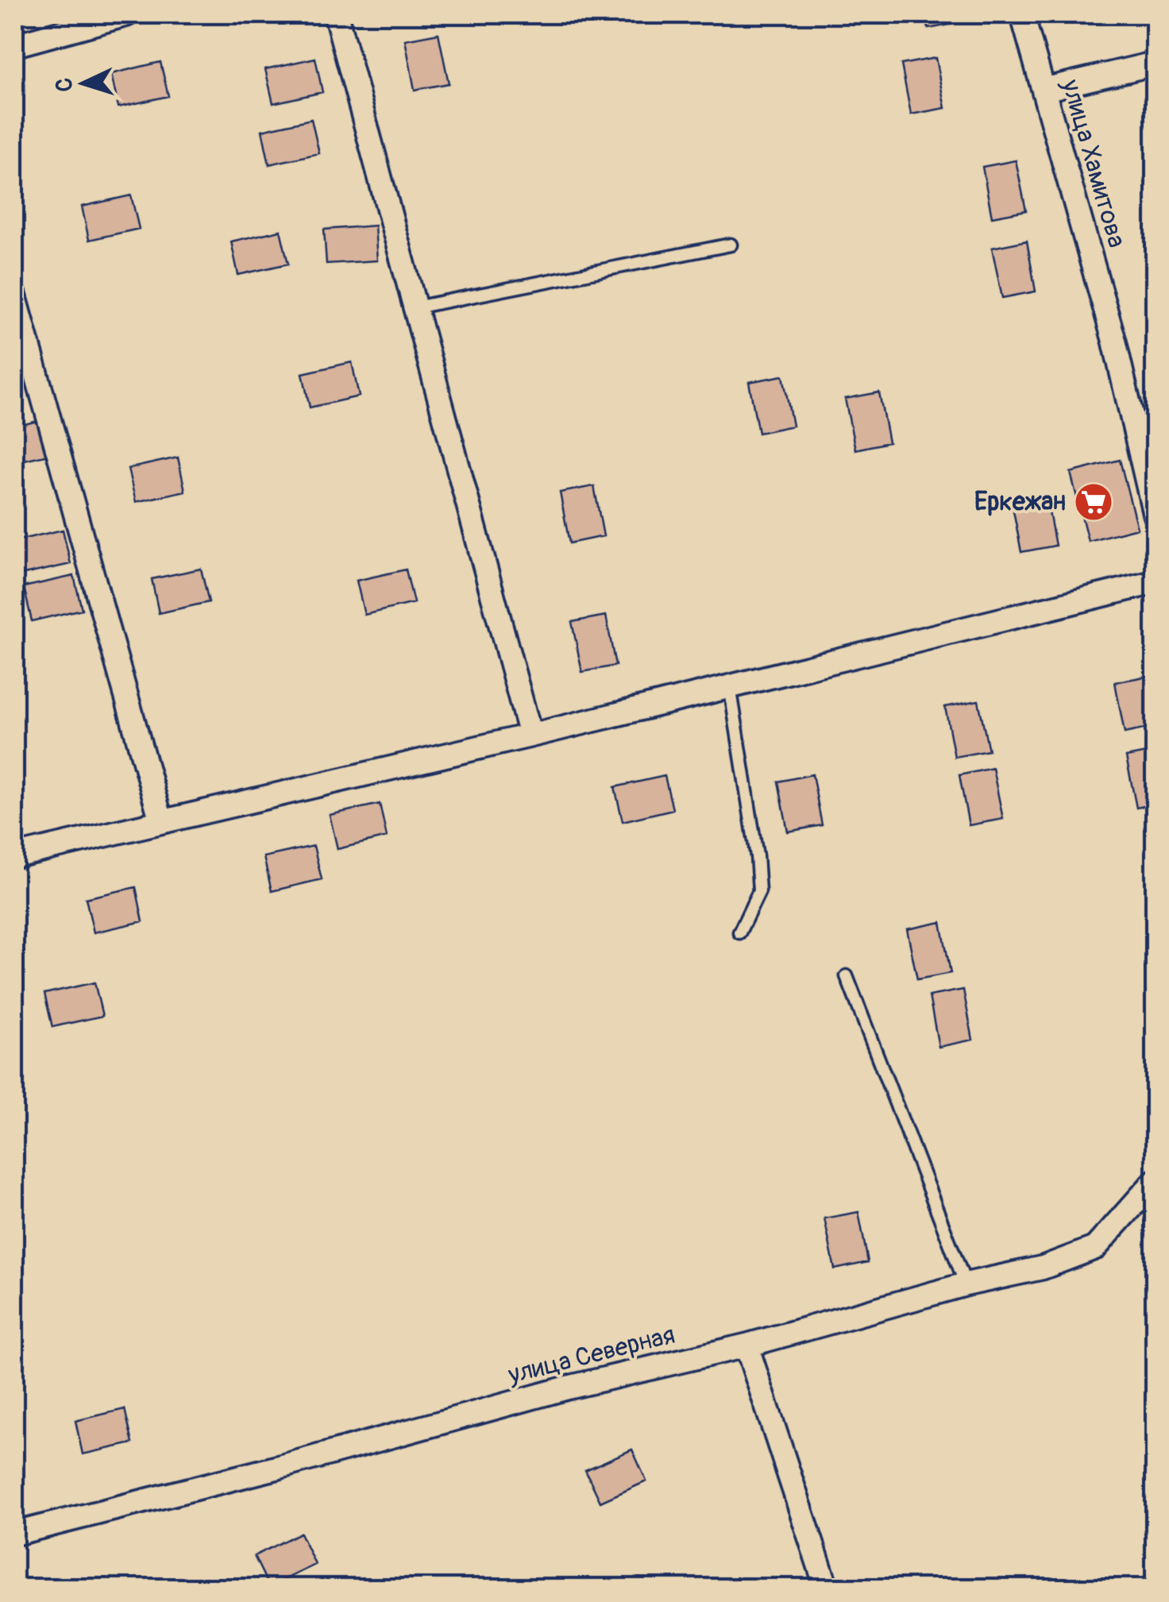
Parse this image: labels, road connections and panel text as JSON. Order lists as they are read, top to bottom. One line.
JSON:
{"streets":{"street":["улица Хамитова","улица Северная"]},"places":{"supermarket":["Еркежан"]},"north":"left"}
